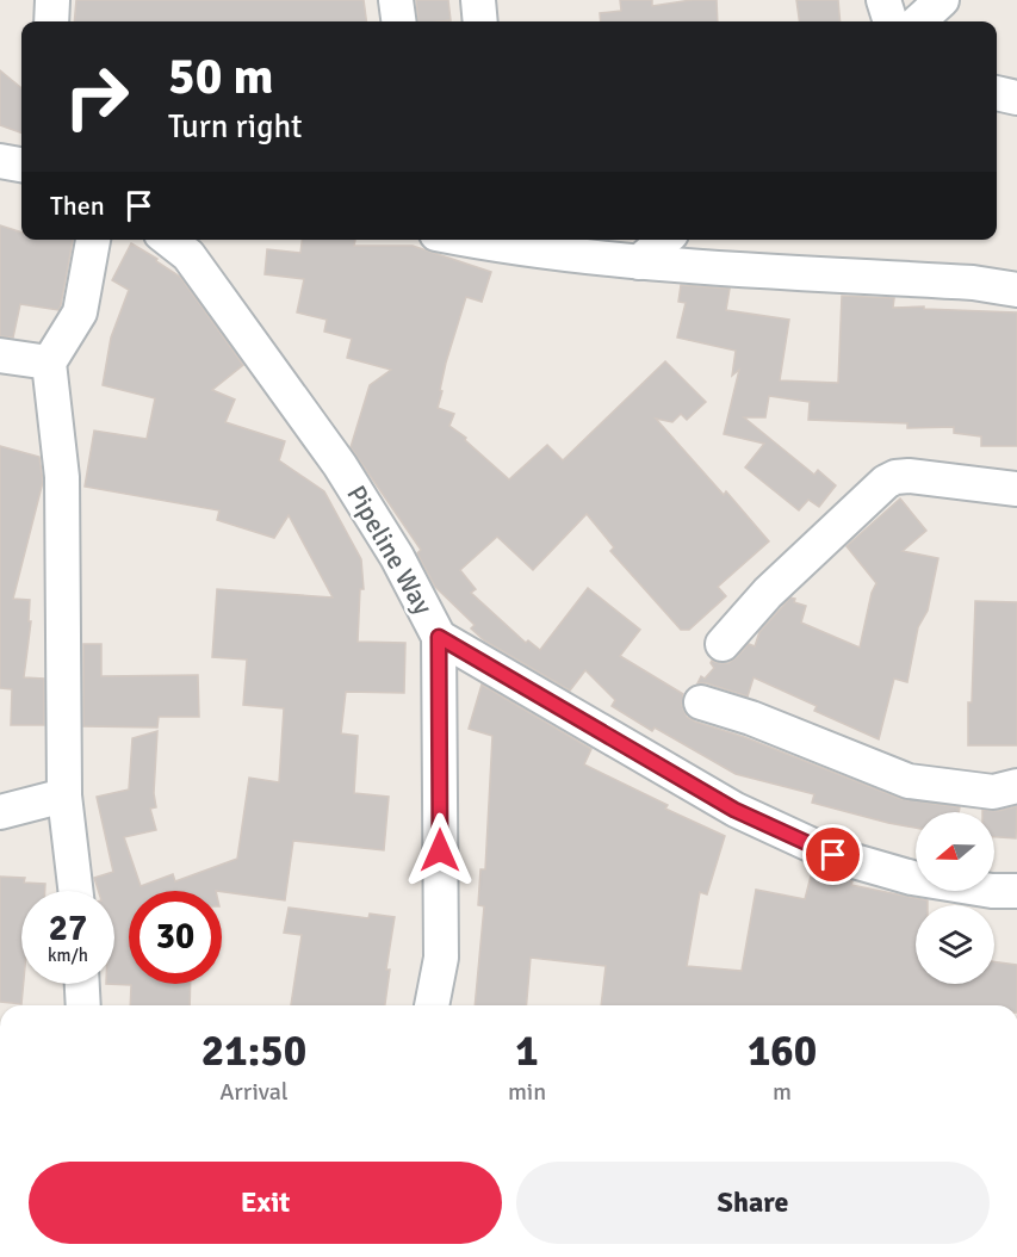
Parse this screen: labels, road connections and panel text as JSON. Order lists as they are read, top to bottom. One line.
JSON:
{"streets":{"street":["Pipeline Way"]},"north":"left","page":{"turn":["50 m","Turn right"],"then":"Then","speed":"27 km/h","limit":"30","eta":["21:50","Arrival","1","min","160","m"],"buttons":["Exit","Share"]}}
